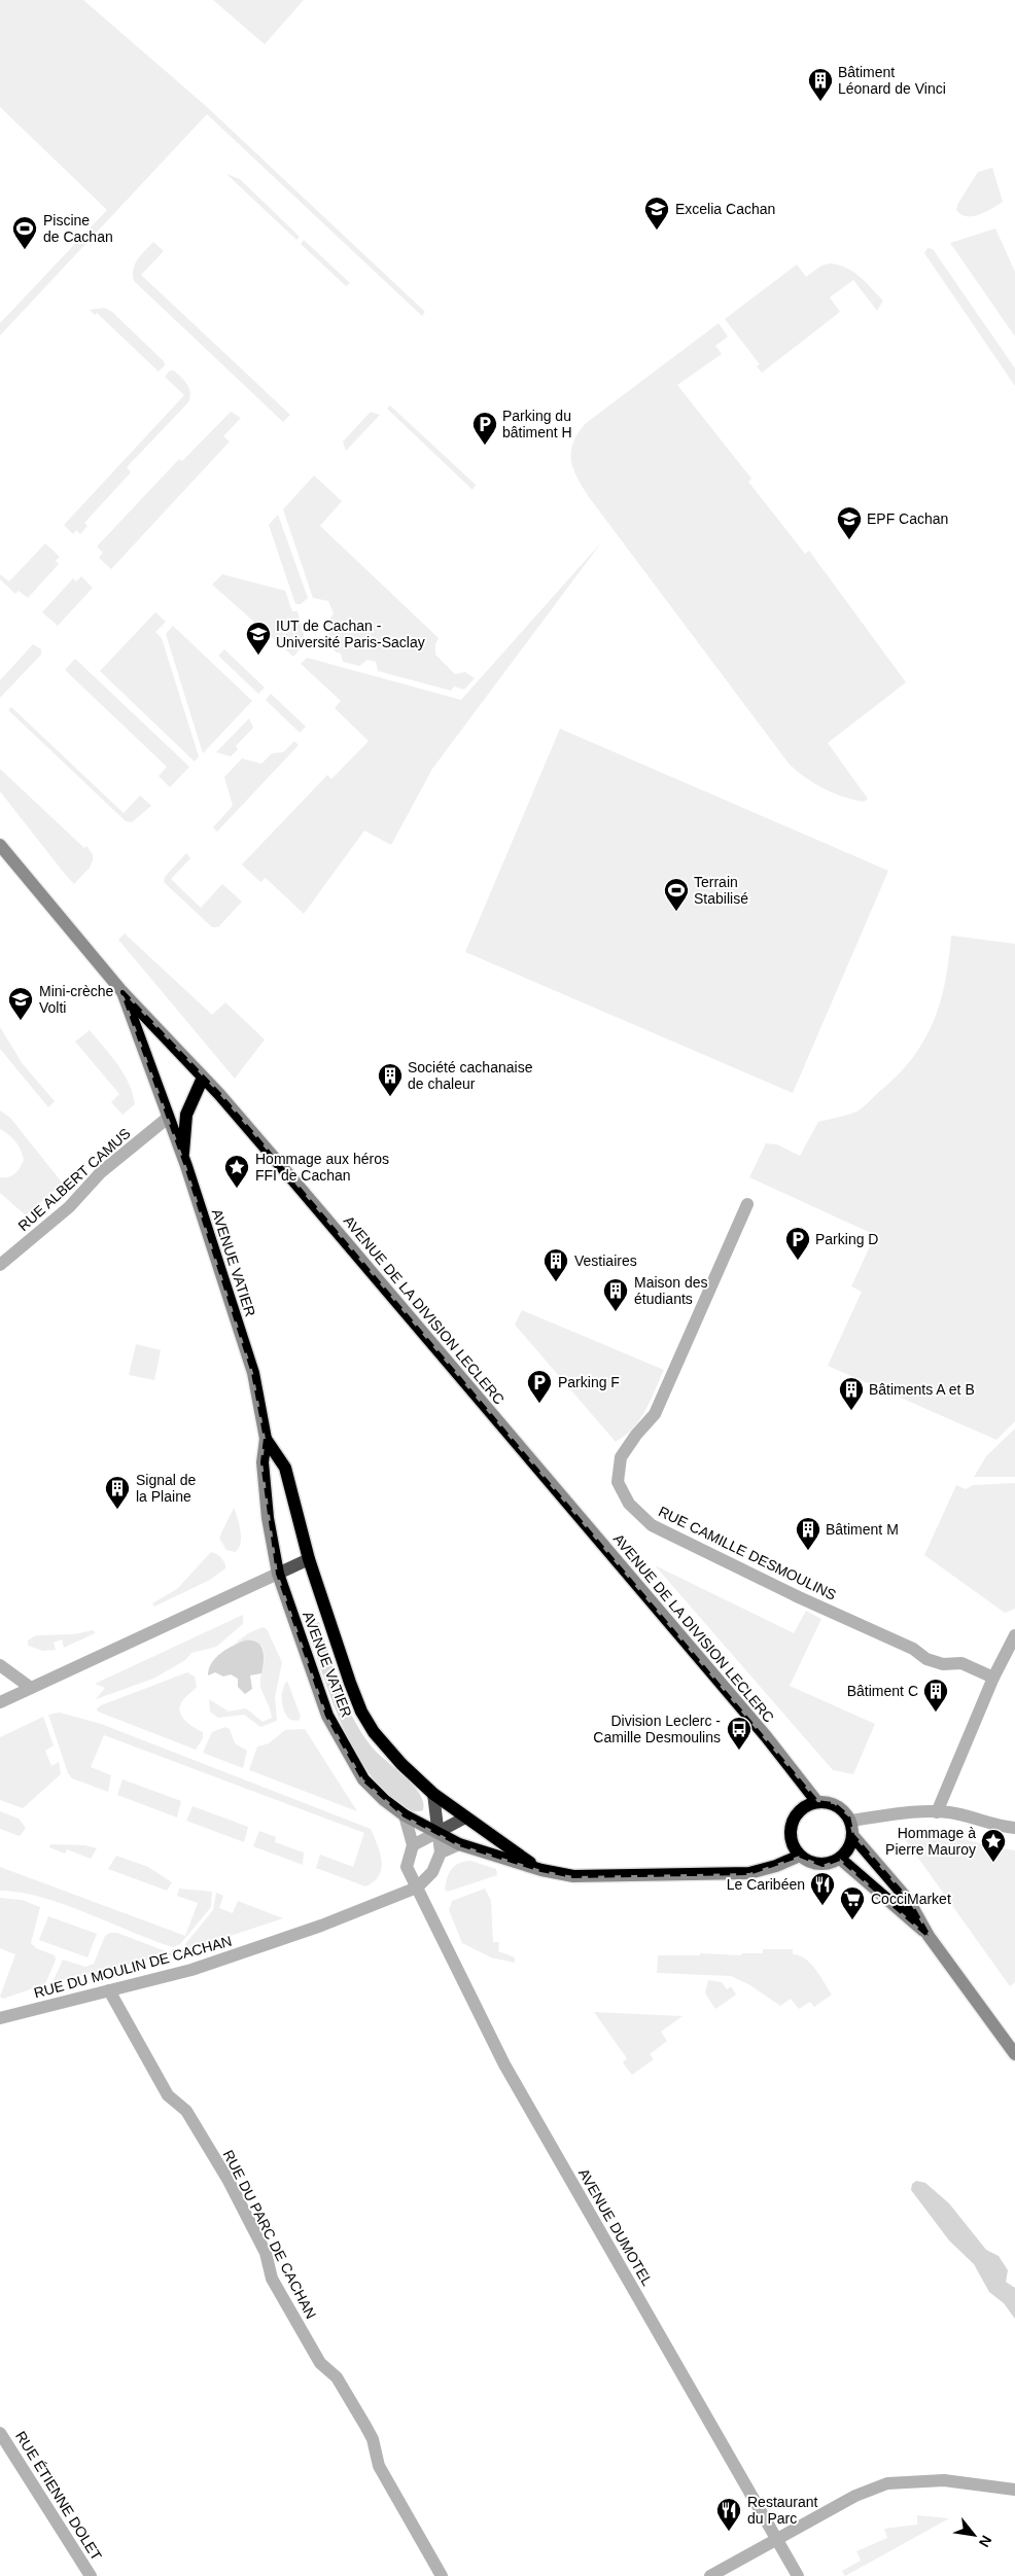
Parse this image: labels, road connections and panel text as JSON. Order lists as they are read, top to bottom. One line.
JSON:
{"streets":{"main road":["AVENUE VATIER","AVENUE DE LA DIVISION LECLERC"],"street":["RUE ALBERT CAMUS","RUE CAMILLE DESMOULINS","RUE DU MOULIN DE CACHAN","AVENUE DUMOTEL","RUE DU PARC DE CACHAN","RUE ÉTIENNE DOLET"]},"crossings":[["RUE ALBERT CAMUS","AVENUE VATIER"],["AVENUE VATIER","AVENUE DE LA DIVISION LECLERC"],["AVENUE VATIER","AVENUE DUMOTEL"],["RUE DU MOULIN DE CACHAN","AVENUE DUMOTEL"],["RUE DU MOULIN DE CACHAN","RUE DU PARC DE CACHAN"]],"places":{"building":["Bâtiment Léonard de Vinci","Société cachanaise de chaleur","Vestiaires","Maison des étudiants","Bâtiments A et B","Signal de la Plaine","Bâtiment M","Bâtiment C"],"school or university":["Excelia Cachan","EPF Cachan","IUT de Cachan - Université Paris-Saclay","Mini-crèche Volti"],"sports":["Piscine de Cachan","Terrain Stabilisé"],"parking":["Parking du bâtiment H","Parking D","Parking F"],"place":["Hommage aux héros FFI de Cachan","Hommage à Pierre Mauroy"],"bus stop":["Division Leclerc - Camille Desmoulins"],"restaurant":["Le Caribéen","Restaurant du Parc"],"supermarket":["CocciMarket"]},"north":"bottom right"}
